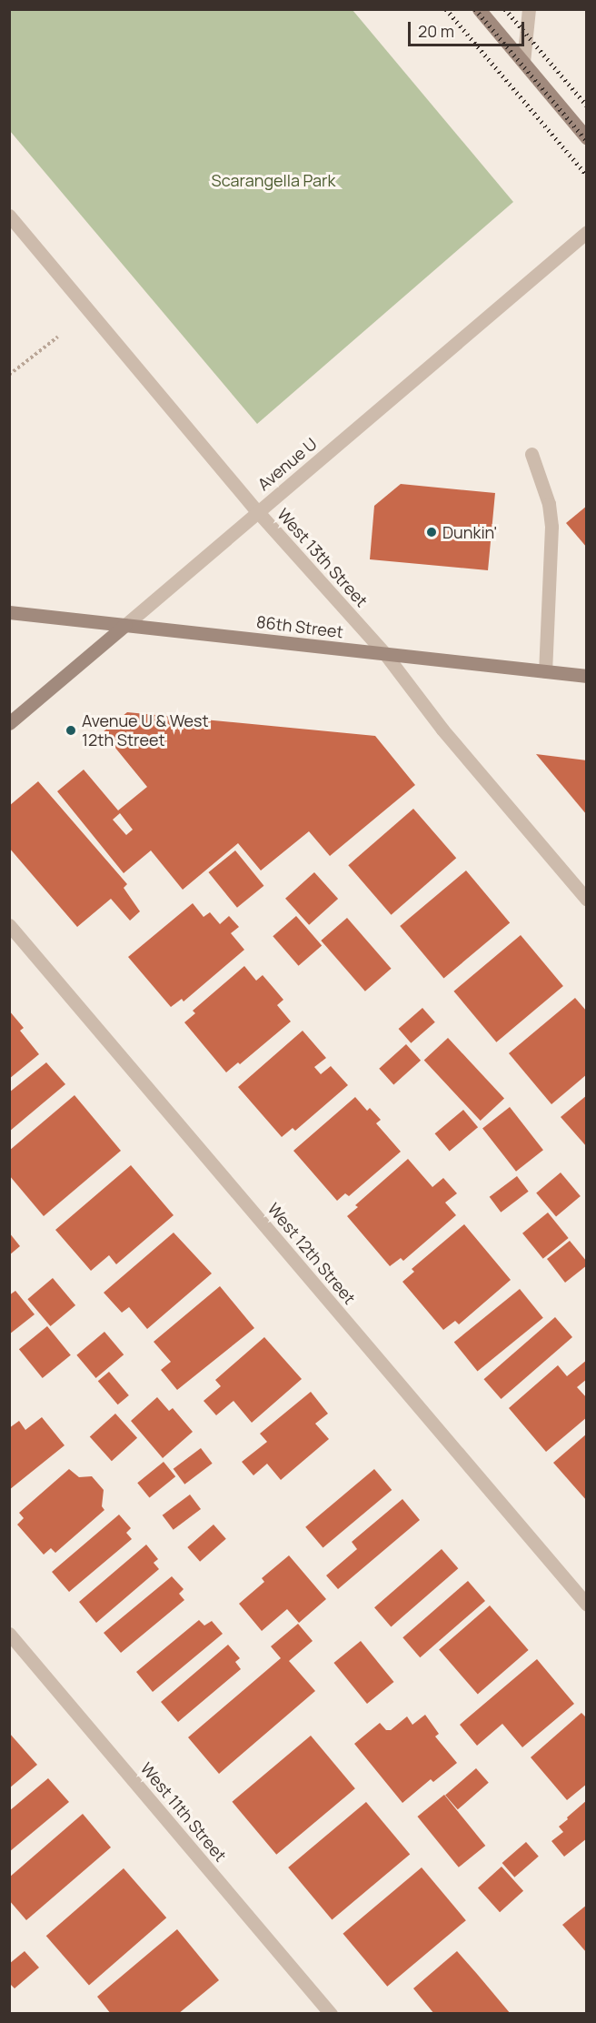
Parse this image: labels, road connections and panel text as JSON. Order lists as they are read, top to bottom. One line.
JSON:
{"streets":{"main road":["Avenue U","86th Street"],"street":["West 13th Street","West 12th Street","West 11th Street"]},"crossings":[["Avenue U","West 13th Street"],["Avenue U","86th Street"],["West 13th Street","86th Street"]],"parks":["Scarangella Park"],"places":["Dunkin'","Avenue U & West 12th Street"],"scale_bar":"20 m"}
